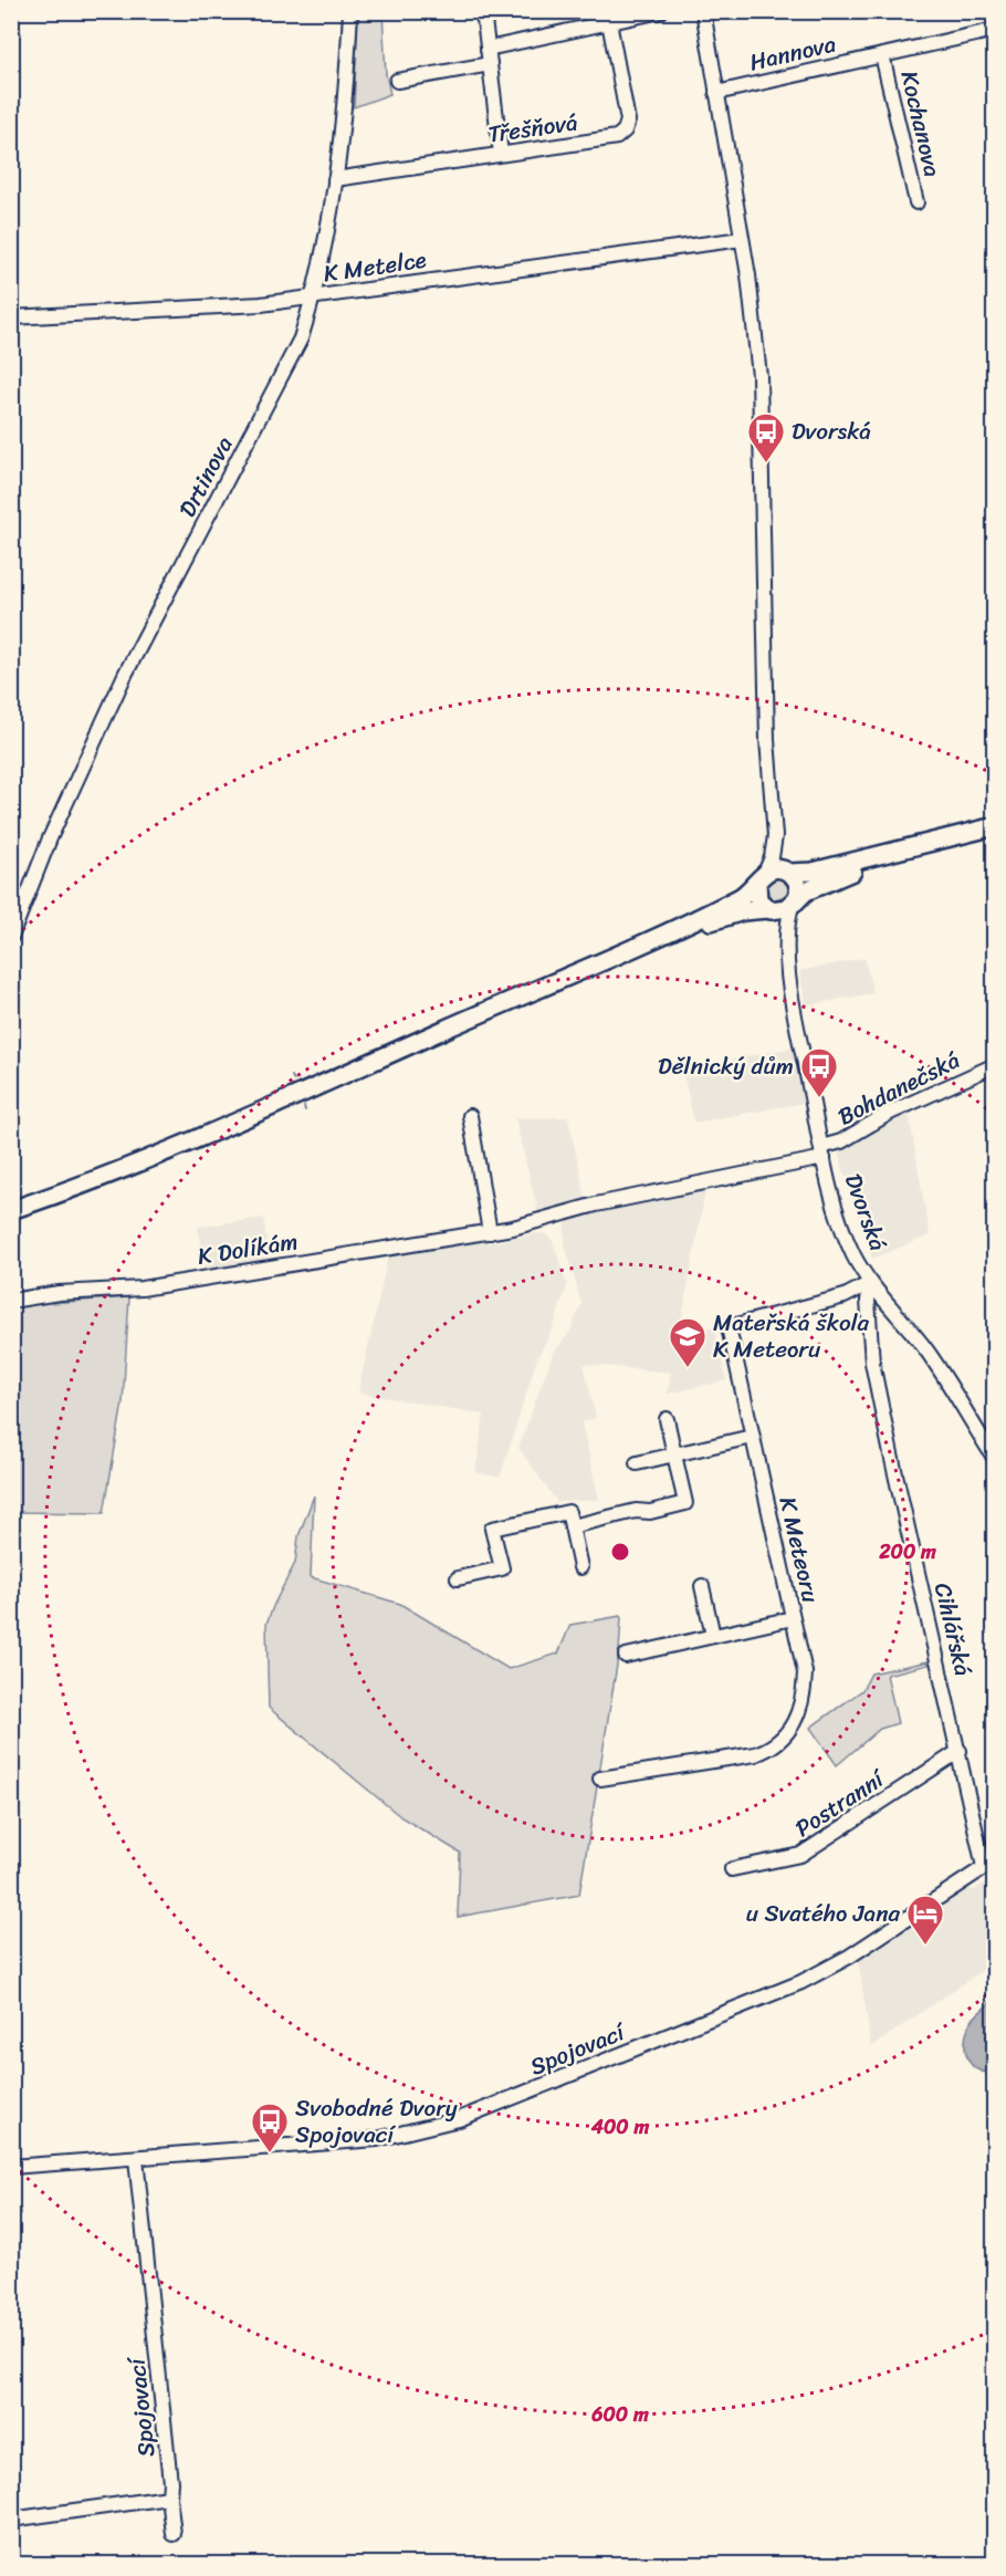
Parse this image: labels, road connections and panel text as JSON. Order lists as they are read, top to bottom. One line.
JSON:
{"streets":{"main road":["Dvorská"],"street":["Hannova","Kochanova","Třešňová","K Metelce","Drtinova","Bohdanečská","K Dolíkám","K Meteoru","Cihlářská","Postranní","Spojovací"]},"crossings":[["Hannova","Kochanova"],["Hannova","Dvorská"],["Třešňová","Drtinova"],["K Metelce","Drtinova"],["K Metelce","Dvorská"],["Bohdanečská","Dvorská"],["Bohdanečská","K Dolíkám"],["Dvorská","K Dolíkám"],["Dvorská","K Meteoru"],["Dvorská","Cihlářská"],["K Meteoru","Cihlářská"],["Cihlářská","Postranní"],["Cihlářská","Spojovací"]],"places":{"bus stop":["Dvorská","Dělnický dům","Svobodné Dvory Spojovací"],"school or university":["Mateřská škola K Meteoru"],"hotel":["u Svatého Jana"]},"rings":["200 m","400 m","600 m"]}
